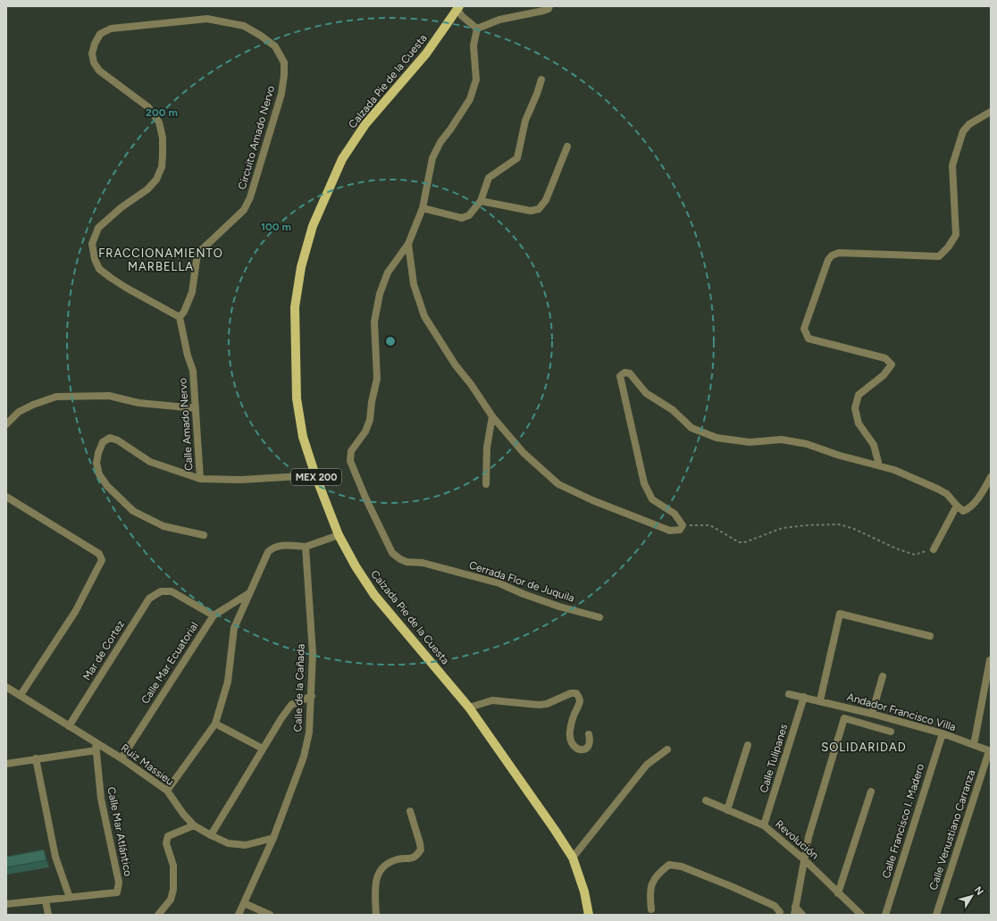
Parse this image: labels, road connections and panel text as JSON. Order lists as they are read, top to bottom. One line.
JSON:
{"streets":{"main road":["Calzada Pie de la Cuesta","MEX 200"],"street":["Circuito Amado Nervo","Calle Amado Nervo","Cerrada Flor de Juquila","Mar de Cortez","Calle Mar Ecuatorial","Calle de la Cañada","Andador Francisco Villa","Calle Tulipanes","Ruiz Massieu","Calle Francisco I. Madero","Calle Venustiano Carranza","Calle Mar Atlántico","Revolución"]},"crossings":[["Calzada Pie de la Cuesta","Calle Amado Nervo"],["Circuito Amado Nervo","Calle Amado Nervo"],["Mar de Cortez","Calle Mar Ecuatorial"],["Mar de Cortez","Ruiz Massieu"],["Calle Mar Ecuatorial","Ruiz Massieu"],["Calle de la Cañada","Ruiz Massieu"],["Andador Francisco Villa","Calle Tulipanes"],["Andador Francisco Villa","Calle Francisco I. Madero"],["Andador Francisco Villa","Calle Venustiano Carranza"],["Calle Tulipanes","Revolución"],["Ruiz Massieu","Calle Mar Atlántico"]],"districts":["FRACCIONAMIENTO MARBELLA","SOLIDARIDAD"],"north":"top right","rings":["200 m","100 m"]}
